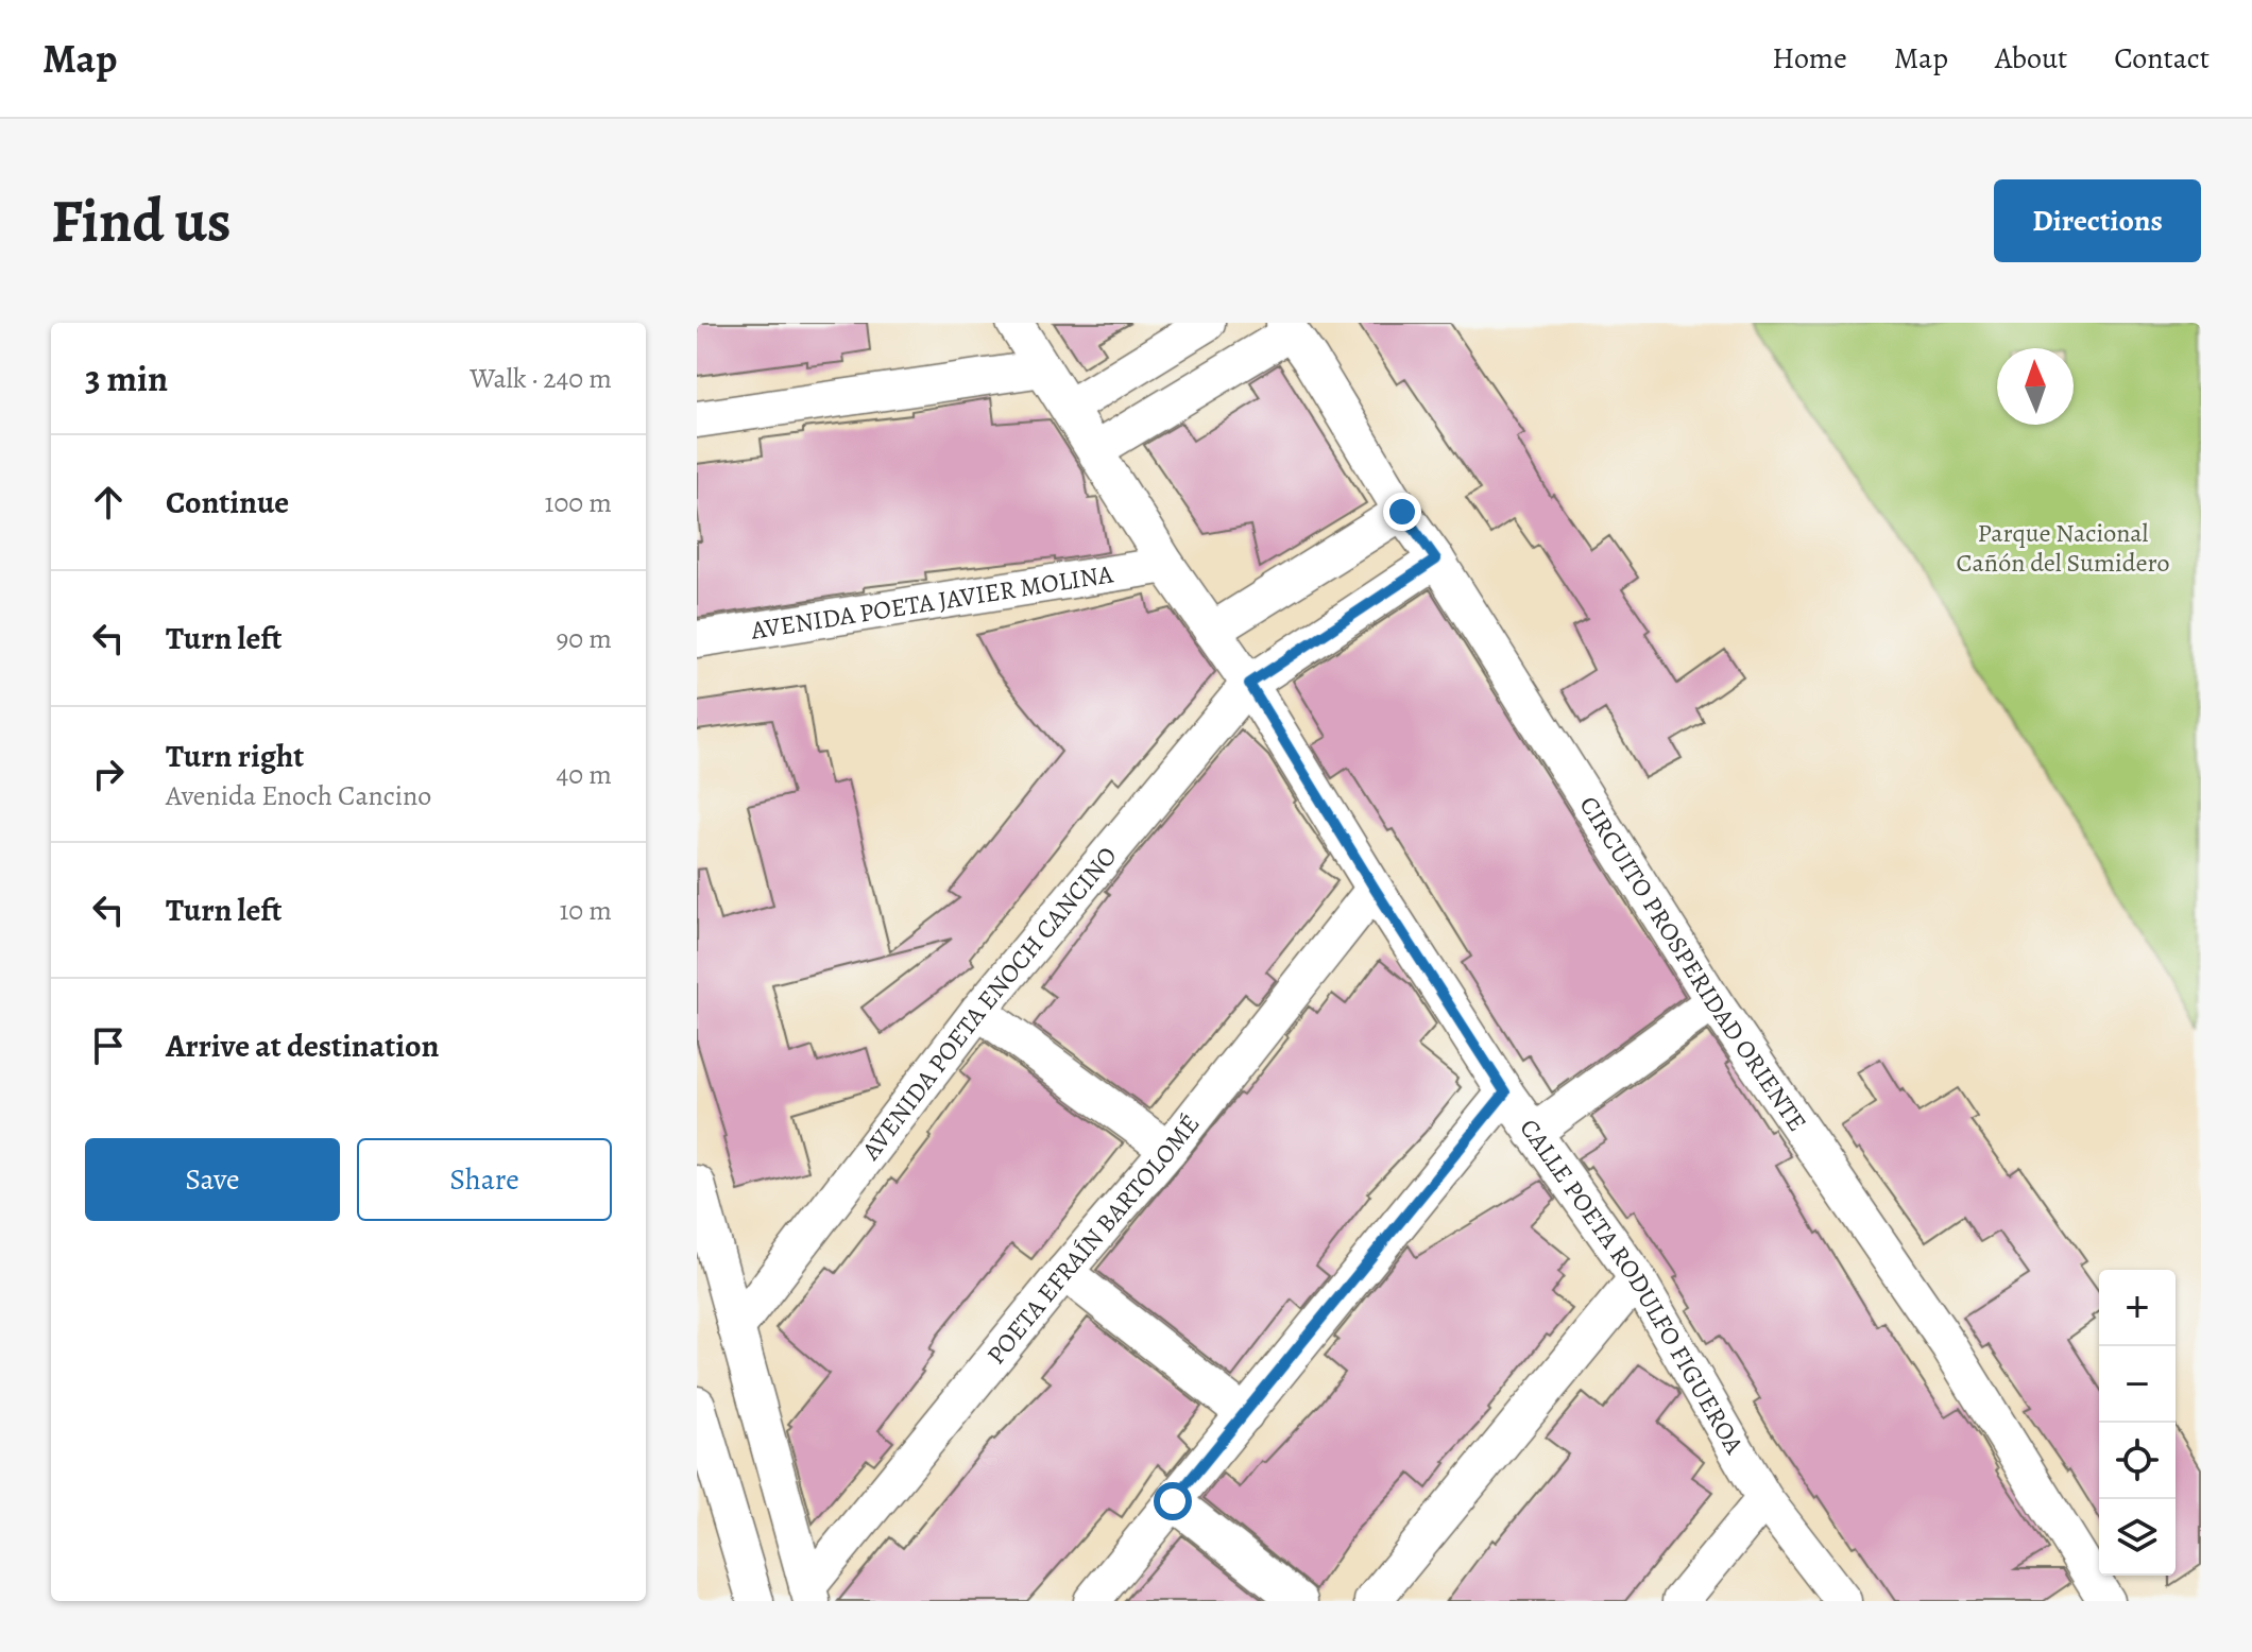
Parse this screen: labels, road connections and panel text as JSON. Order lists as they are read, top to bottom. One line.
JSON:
{"streets":{"street":["AVENIDA POETA JAVIER MOLINA","CIRCUITO PROSPERIDAD ORIENTE","AVENIDA POETA ENOCH CANCINO","POETA EFRAÍN BARTOLOMÉ","CALLE POETA RODULFO FIGUEROA"]},"crossings":[["AVENIDA POETA JAVIER MOLINA","CALLE POETA RODULFO FIGUEROA"],["CIRCUITO PROSPERIDAD ORIENTE","AVENIDA POETA ENOCH CANCINO"],["AVENIDA POETA ENOCH CANCINO","CALLE POETA RODULFO FIGUEROA"],["POETA EFRAÍN BARTOLOMÉ","CALLE POETA RODULFO FIGUEROA"]],"parks":["Parque Nacional Cañón del Sumidero"],"north":"top","page":{"header":"Map","nav":["Home","Map","About","Contact"],"buttons":["Directions",["Save","Share"]],"title":"Find us","heading":["3 min","Walk · 240 m"],"list":[["Continue","100 m"],["Turn left","90 m"],["Turn right","Avenida Enoch Cancino","40 m"],["Turn left","10 m"],"Arrive at destination"],"map_buttons":["+","−"]}}
